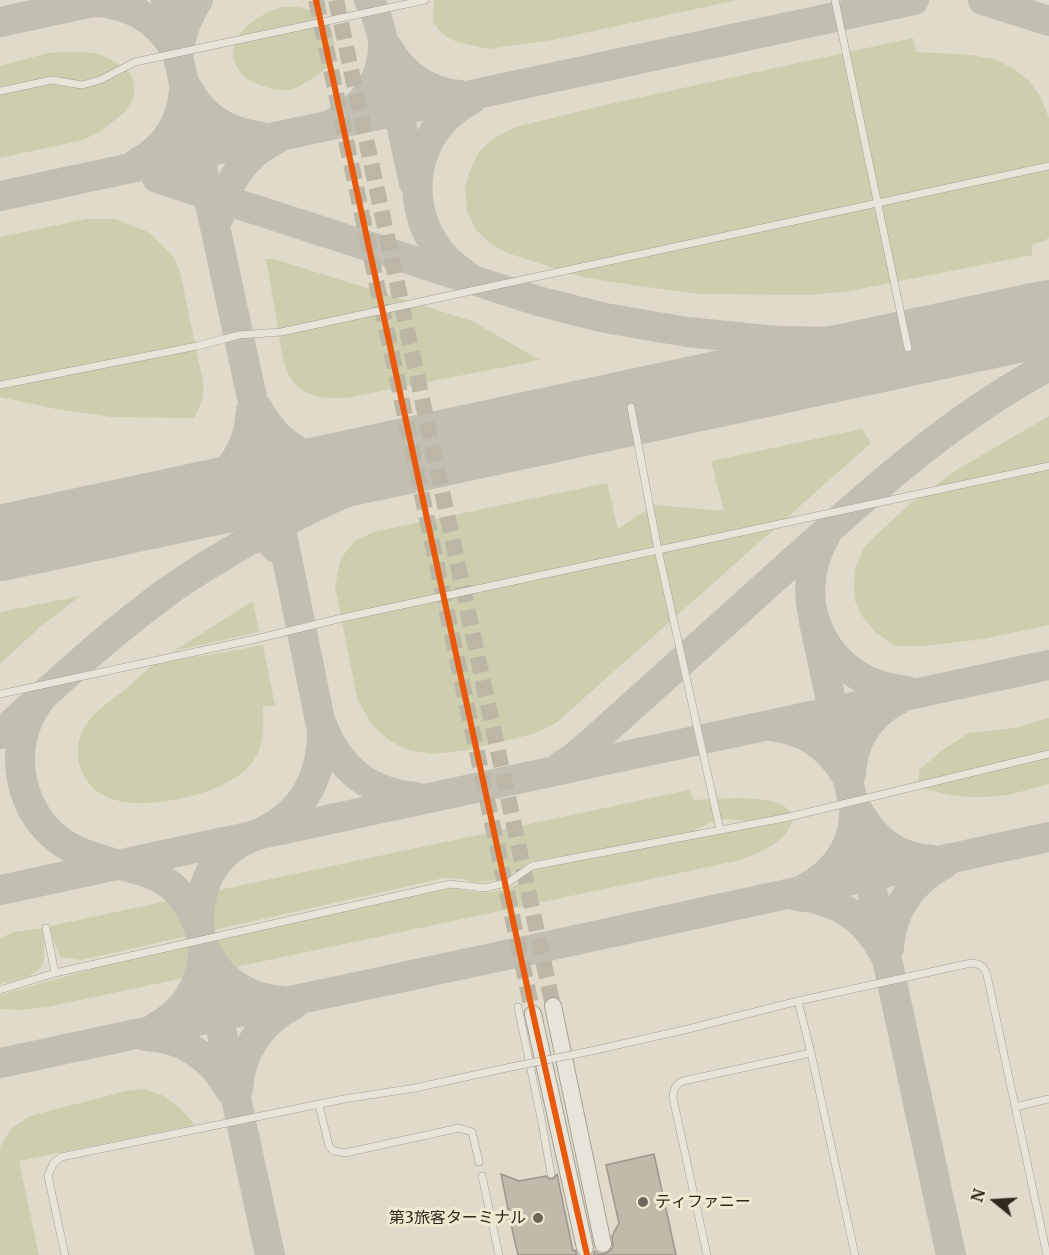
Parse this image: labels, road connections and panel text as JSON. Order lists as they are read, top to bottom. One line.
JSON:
{"places":["ティファニー","第3旅客ターミナル"],"north":"left"}
